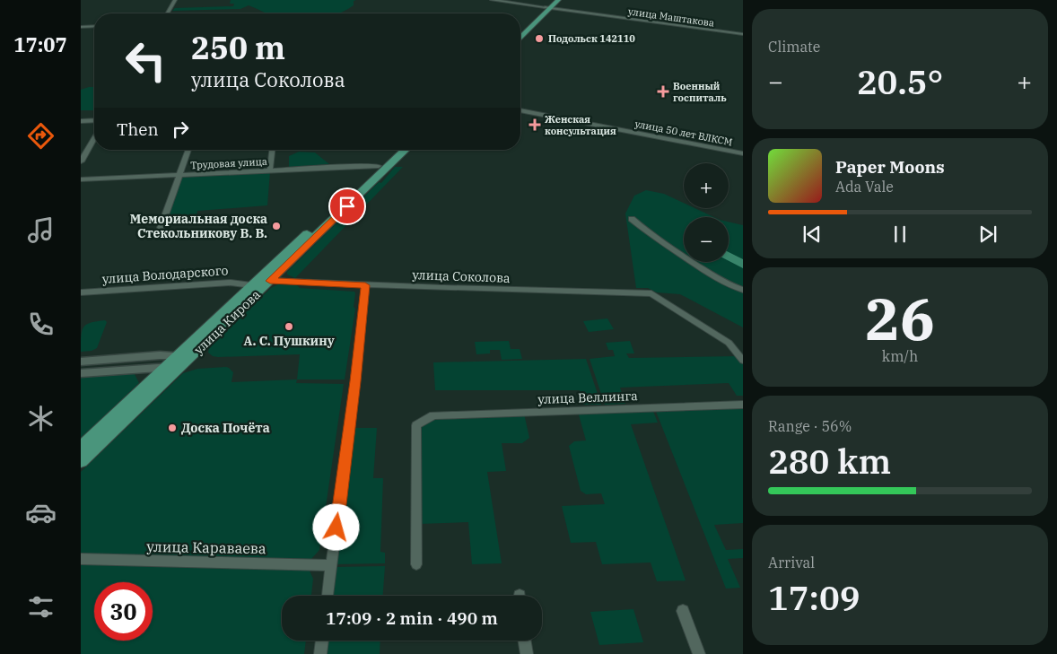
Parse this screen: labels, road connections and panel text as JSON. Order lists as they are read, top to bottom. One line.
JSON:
{"streets":{"main road":["улица Кирова"],"street":["улица Маштакова","улица 50 лет ВЛКСМ","Трудовая улица","улица Володарского","улица Соколова","улица Веллинга","улица Караваева"]},"crossings":[["Трудовая улица","улица Кирова"],["улица Володарского","улица Соколова"],["улица Володарского","улица Кирова"],["улица Соколова","улица Кирова"]],"places":{"other":["Подольск 142110","Мемориальная доска Стекольникову В. В.","А. С. Пушкину","Доска Почёта"],"health":["Военный госпиталь","Женская консультация"]},"page":{"tabs":"17:07","tile":["Climate",["26","km/h"],["Range · 56%","280 km"],["Arrival","17:09"]],"turn":["250 m","улица Соколова"],"heat":["−","20.5°","+"],"then":"Then","song":["Paper Moons","Ada Vale"],"map_buttons":["+","−"],"limit":"30","trip":"17:09 · 2 min · 490 m"}}
